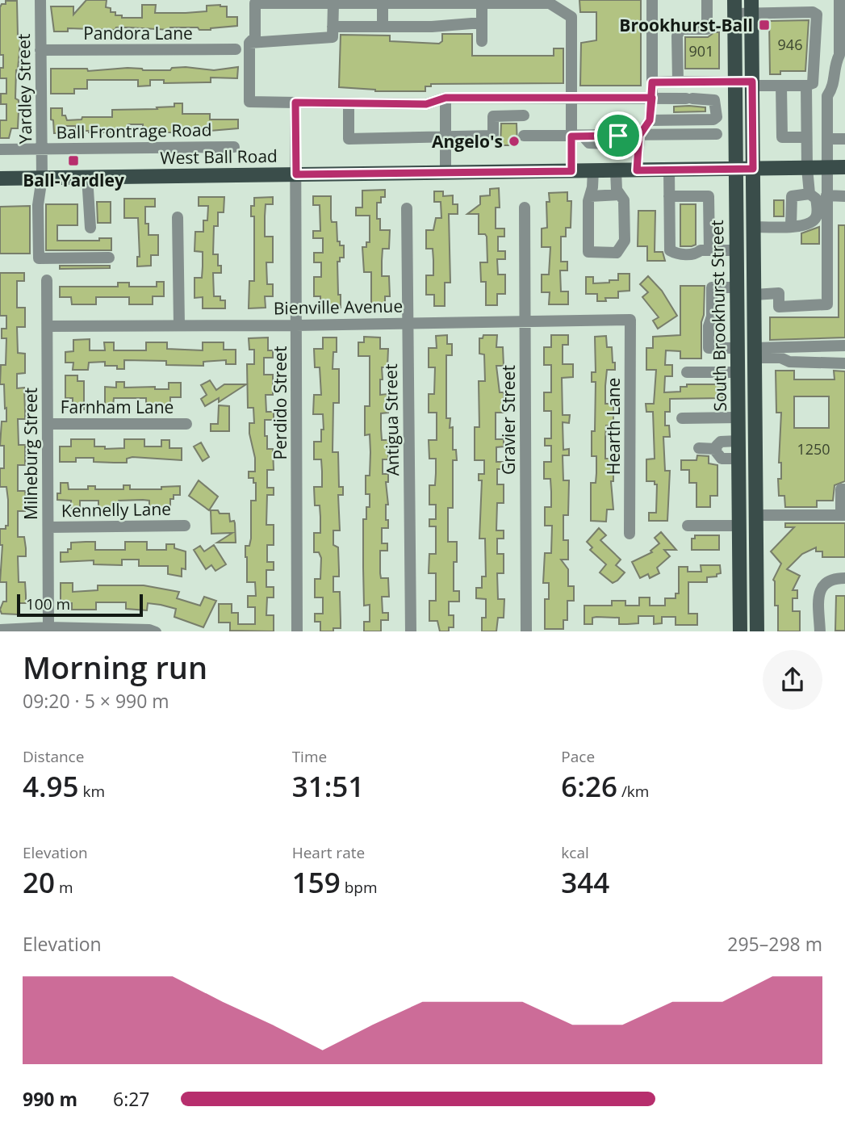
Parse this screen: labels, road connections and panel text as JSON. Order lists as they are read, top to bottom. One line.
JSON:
{"streets":{"main road":["West Ball Road","South Brookhurst Street"],"street":["Pandora Lane","Yardley Street","Ball Frontrage Road","Bienville Avenue","Perdido Street","Farnham Lane","Antigua Street","Gravier Street","Hearth Lane","Milneburg Street","Kennelly Lane"]},"crossings":[["Pandora Lane","Yardley Street"],["Yardley Street","Ball Frontrage Road"],["Yardley Street","West Ball Road"],["West Ball Road","South Brookhurst Street"],["West Ball Road","Perdido Street"],["Bienville Avenue","Perdido Street"],["Bienville Avenue","Antigua Street"],["Bienville Avenue","Gravier Street"],["Bienville Avenue","Hearth Lane"],["Bienville Avenue","Milneburg Street"],["Farnham Lane","Milneburg Street"],["Milneburg Street","Kennelly Lane"]],"places":{"transit":["Brookhurst-Ball","Ball-Yardley"],"other":["Angelo's"]},"house_numbers":["946","901","1250"],"scale_bar":"100 m","page":{"scale":"100 m","heading":["Morning run","09:20 · 5 × 990 m"],"stats":[["Distance","4.95 km"],["Time","31:51"],["Pace","6:26 /km"],["Elevation","20 m"],["Heart rate","159 bpm"],["kcal","344"]],"chart":["Elevation","295–298 m"],"list":[{"name":"990 m","note":"6:27"}]}}
